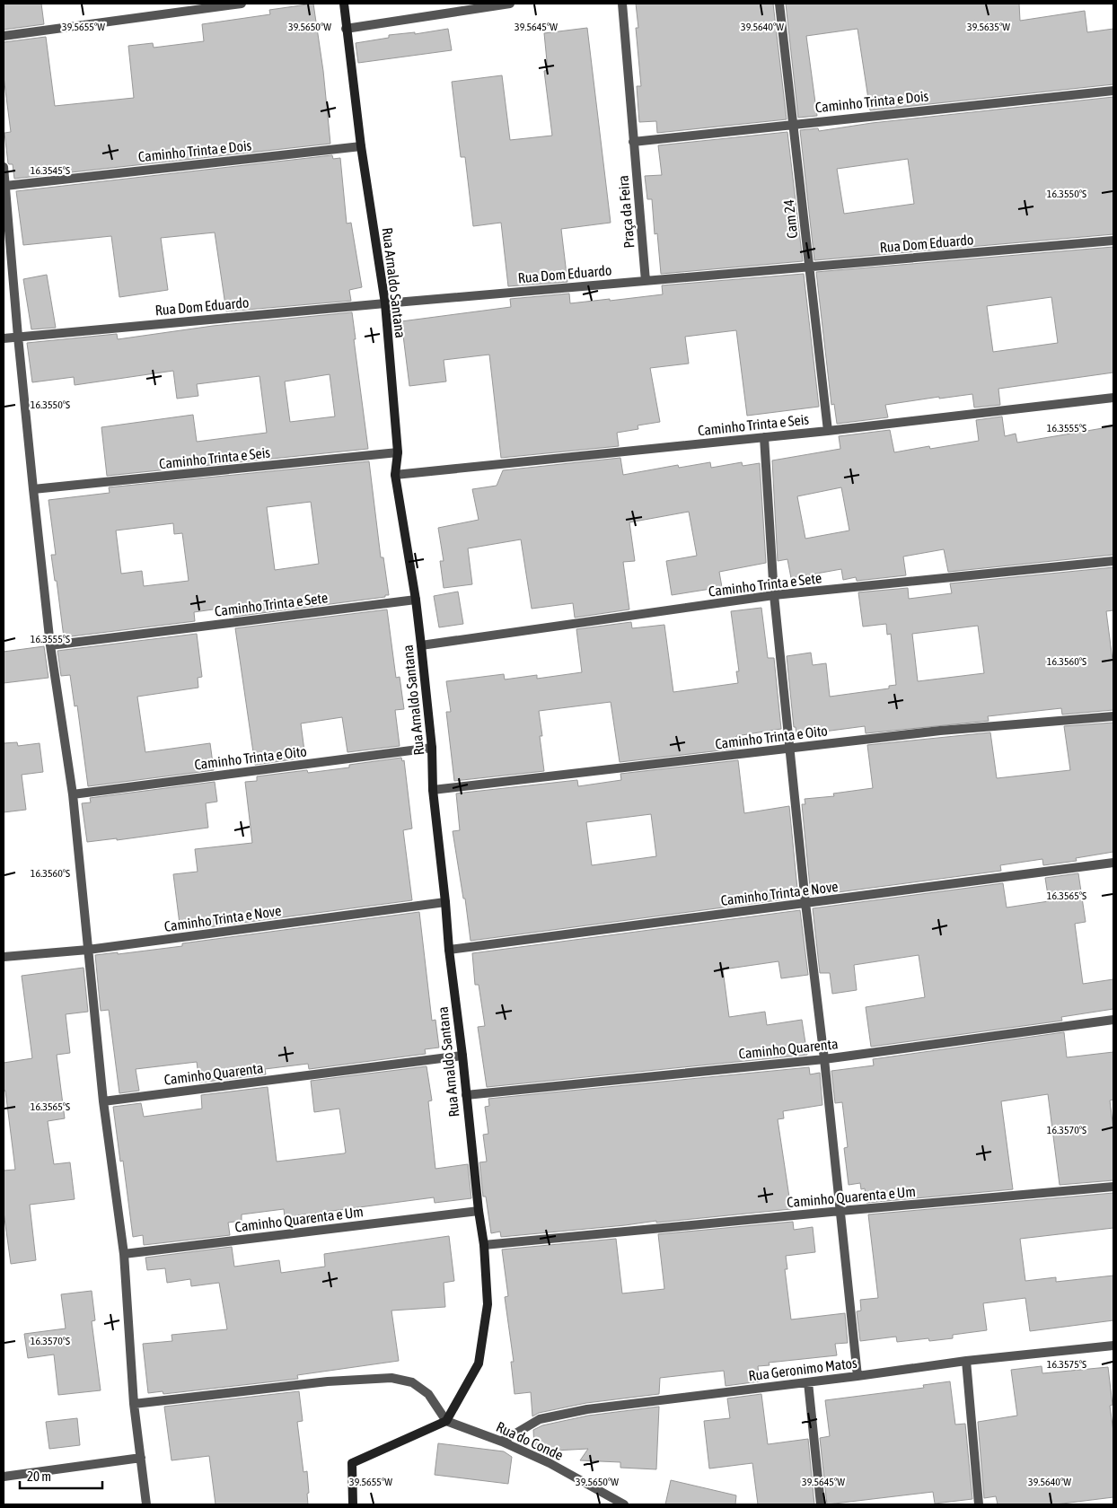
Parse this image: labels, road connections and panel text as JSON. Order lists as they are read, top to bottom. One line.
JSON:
{"streets":{"street":["Caminho Trinta e Dois","Praça da Feira","Cam 24","Rua Dom Eduardo","Rua Arnaldo Santana","Caminho Trinta e Seis","Caminho Trinta e Sete","Caminho Trinta e Oito","Caminho Trinta e Nove","Caminho Quarenta","Caminho Quarenta e Um","Rua Geronimo Matos","Rua do Conde"]},"crossings":[["Caminho Trinta e Dois","Praça da Feira"],["Caminho Trinta e Dois","Cam 24"],["Caminho Trinta e Dois","Rua Arnaldo Santana"],["Praça da Feira","Rua Dom Eduardo"],["Cam 24","Rua Dom Eduardo"],["Cam 24","Caminho Trinta e Seis"],["Rua Dom Eduardo","Rua Arnaldo Santana"],["Rua Arnaldo Santana","Caminho Trinta e Seis"],["Rua Arnaldo Santana","Caminho Trinta e Sete"],["Rua Arnaldo Santana","Caminho Trinta e Oito"],["Rua Arnaldo Santana","Caminho Trinta e Nove"],["Rua Arnaldo Santana","Caminho Quarenta"],["Rua Arnaldo Santana","Caminho Quarenta e Um"],["Rua Arnaldo Santana","Rua do Conde"],["Rua Geronimo Matos","Rua do Conde"]],"scale_bar":"20 m","coordinates":["39.5635°W","39.5655°W","39.5650°W","39.5645°W","39.5640°W","16.3545°S","16.3550°S","16.3555°S","16.3560°S","16.3565°S","16.3570°S","16.3575°S"]}
